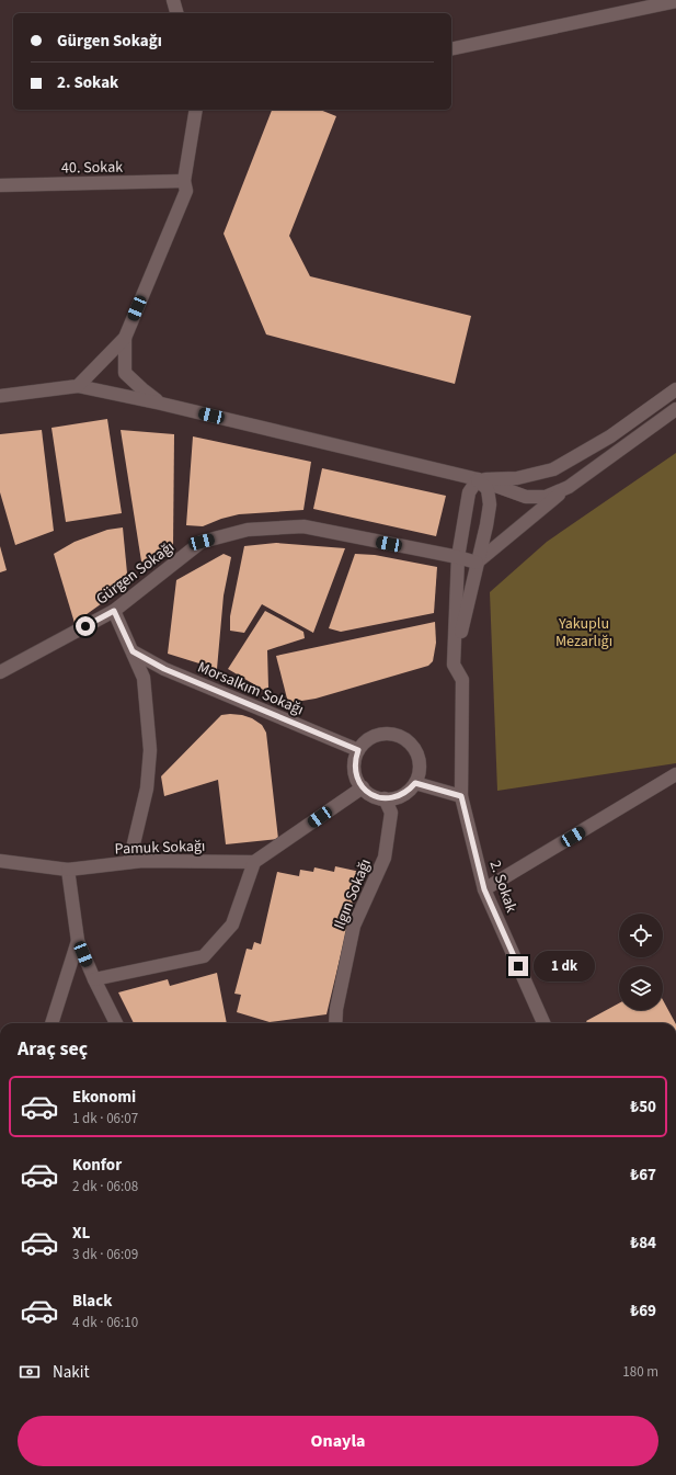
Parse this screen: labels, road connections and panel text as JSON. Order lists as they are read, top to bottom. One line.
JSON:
{"streets":{"street":["40. Sokak","Gürgen Sokağı","Morsalkım Sokağı","Pamuk Sokağı","2. Sokak","Ilgın Sokağı"]},"crossings":[["Morsalkım Sokağı","Ilgın Sokağı"]],"parks":["Yakuplu Mezarlığı"],"page":{"banner":["Gürgen Sokağı","2. Sokak"],"bubble":"1 dk","heading":"Araç seç","list":[{"name":"Ekonomi","note":"1 dk · 06:07","value":"₺50"},{"name":"Konfor","note":"2 dk · 06:08","value":"₺67"},{"name":"XL","note":"3 dk · 06:09","value":"₺84"},{"name":"Black","note":"4 dk · 06:10","value":"₺69"}],"pay":["Nakit","180 m"],"buttons":"Onayla"}}
